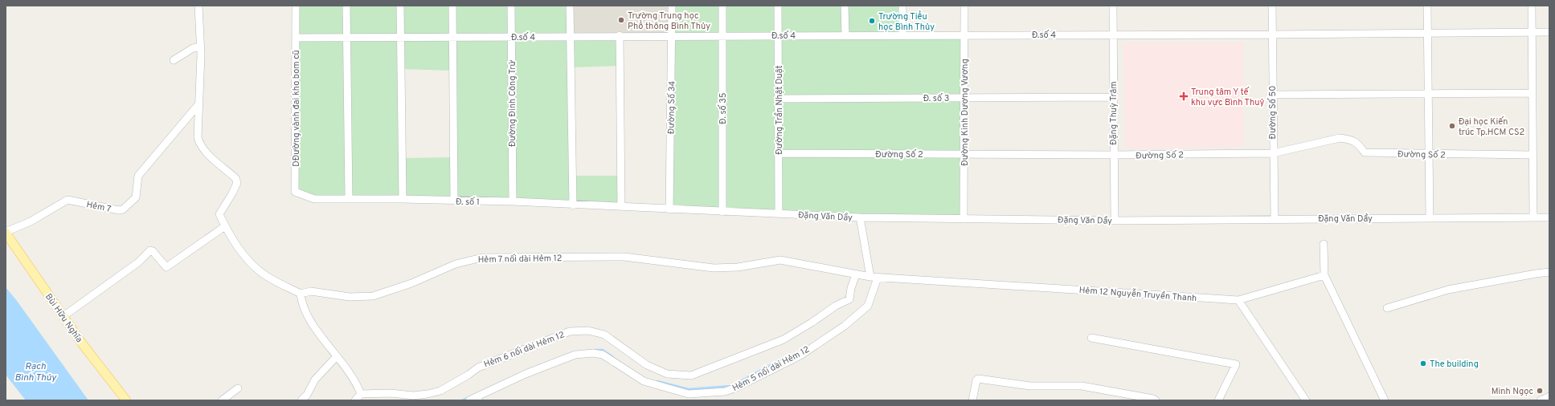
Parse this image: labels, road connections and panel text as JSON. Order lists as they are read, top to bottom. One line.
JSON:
{"streets":{"main road":["Bùi Hữu Nghĩa"],"street":["Đ.số 4","Đ. số 3","Đường Đinh Công Trứ","Đường Số 34","DĐường vành đai kho bom cũ","Đ. số 35","Đường Trần Nhật Duật","Đường Kinh Dương Vương","Đường Số 50","Đặng Thuỳ Trâm","Đường Số 2","Đ. số 1","Hẻm 7","Đặng Văn Dầy","Hẻm 7 nối dài Hẻm 12","Hẻm 12 Nguyễn Truyền Thanh","Hẻm 6 nối dài Hẻm 12","Hẻm 5 nối dài Hẻm 12"]},"crossings":[["Đ.số 4","Đường Đinh Công Trứ"],["Đ.số 4","Đường Số 34"],["Đ.số 4","DĐường vành đai kho bom cũ"],["Đ.số 4","Đ. số 35"],["Đ.số 4","Đường Trần Nhật Duật"],["Đ.số 4","Đường Kinh Dương Vương"],["Đ.số 4","Đường Số 50"],["Đ.số 4","Đặng Thuỳ Trâm"],["Đ. số 3","Đường Trần Nhật Duật"],["Đ. số 3","Đường Kinh Dương Vương"],["Đ. số 3","Đặng Thuỳ Trâm"],["Đường Đinh Công Trứ","Đ. số 1"],["Đường Số 34","Đặng Văn Dầy"],["DĐường vành đai kho bom cũ","Đ. số 1"],["Đ. số 35","Đặng Văn Dầy"],["Đường Trần Nhật Duật","Đường Số 2"],["Đường Trần Nhật Duật","Đặng Văn Dầy"],["Đường Kinh Dương Vương","Đường Số 2"],["Đường Kinh Dương Vương","Đặng Văn Dầy"],["Đường Số 50","Đường Số 2"],["Đường Số 50","Đặng Văn Dầy"],["Đặng Thuỳ Trâm","Đường Số 2"],["Đặng Thuỳ Trâm","Đặng Văn Dầy"],["Đ. số 1","Đặng Văn Dầy"],["Hẻm 7","Bùi Hữu Nghĩa"],["Hẻm 7 nối dài Hẻm 12","Hẻm 12 Nguyễn Truyền Thanh"],["Hẻm 7 nối dài Hẻm 12","Hẻm 6 nối dài Hẻm 12"],["Hẻm 7 nối dài Hẻm 12","Hẻm 5 nối dài Hẻm 12"],["Hẻm 12 Nguyễn Truyền Thanh","Hẻm 5 nối dài Hẻm 12"]],"water":["Rạch Bình Thủy"],"places":{"other":["Trường Trung học Phổ thông Bình Thủy","Trường Tiểu học Bình Thủy","Đại học Kiến trúc Tp.HCM CS2","The building","Minh Ngọc"],"health":["Trung tâm Y tế khu vực Bình Thuỷ"]}}
